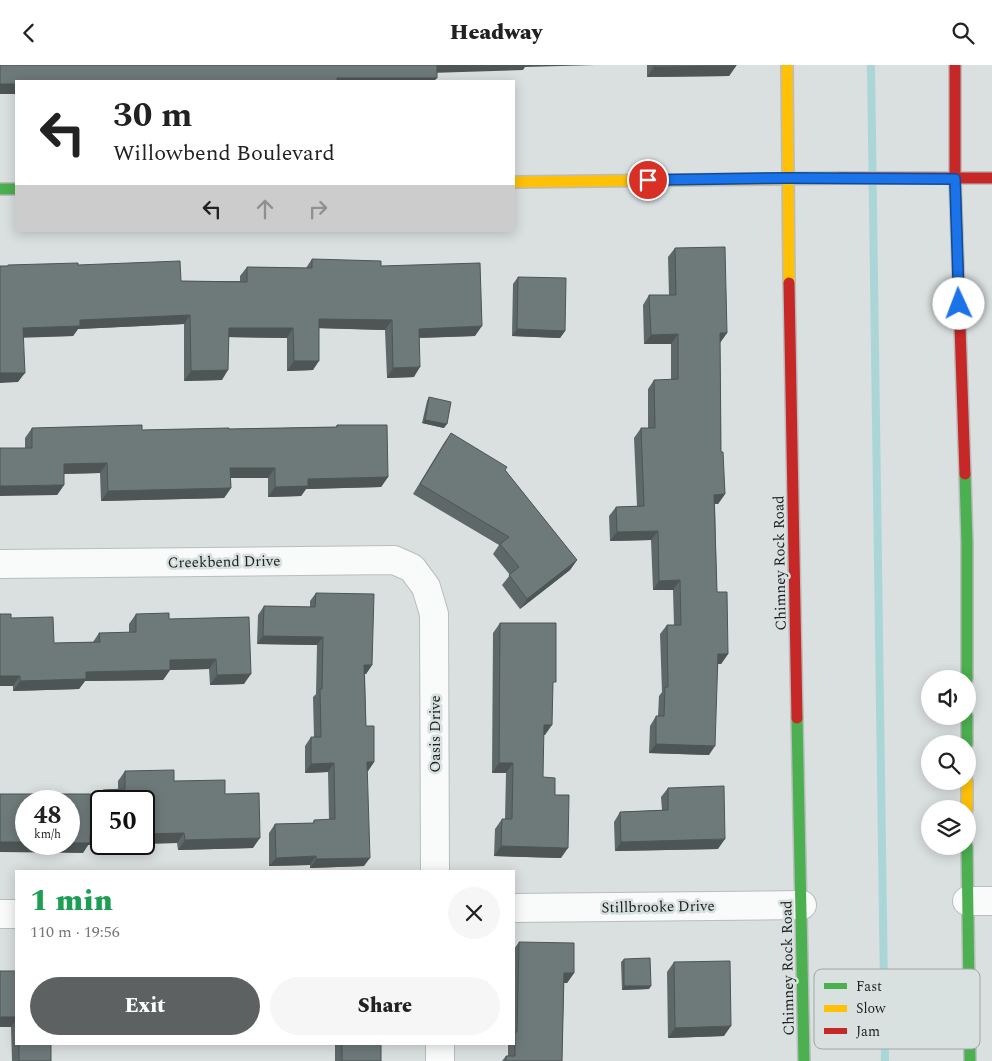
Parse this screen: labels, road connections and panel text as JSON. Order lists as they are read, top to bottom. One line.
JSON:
{"streets":{"main road":["Chimney Rock Road"],"street":["Creekbend Drive","Oasis Drive","Stillbrooke Drive"]},"crossings":[["Creekbend Drive","Oasis Drive"],["Chimney Rock Road","Stillbrooke Drive"]],"legend":["Fast","Slow","Jam"],"page":{"header":"Headway","turn":["30 m","Willowbend Boulevard"],"speed":"48 km/h","limit":"50","heading":["1 min","110 m · 19:56"],"buttons":["Exit","Share"]}}
